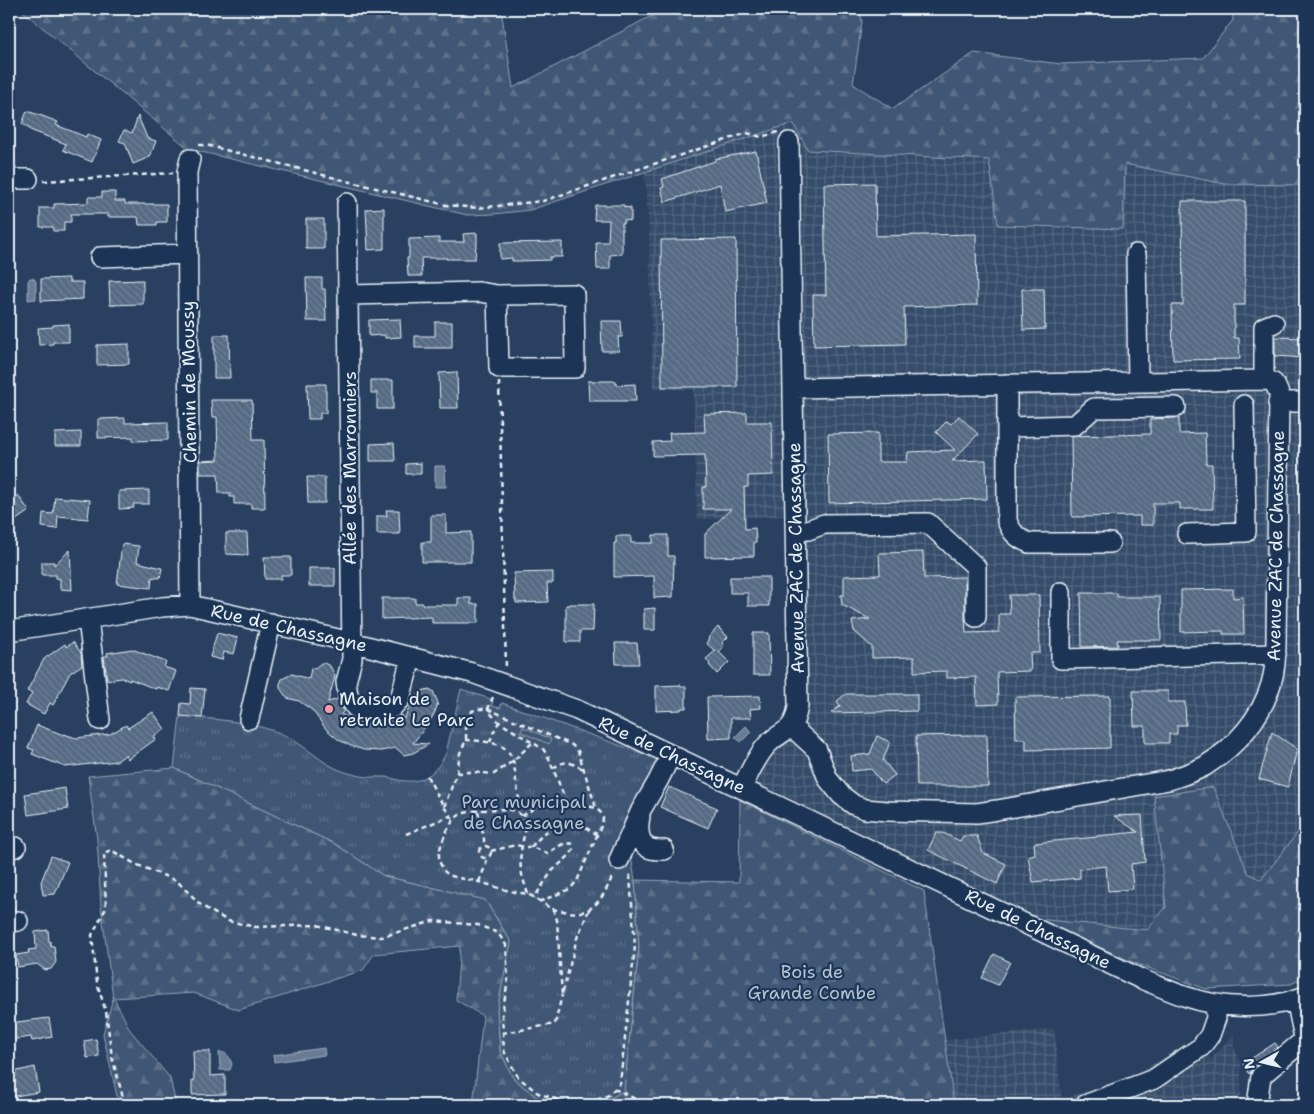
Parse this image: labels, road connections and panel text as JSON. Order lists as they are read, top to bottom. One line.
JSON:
{"streets":{"street":["Chemin de Moussy","Allée des Marronniers","Avenue ZAC de Chassagne","Rue de Chassagne"]},"crossings":[["Chemin de Moussy","Rue de Chassagne"],["Allée des Marronniers","Rue de Chassagne"]],"parks":["Parc municipal de Chassagne","Bois de Grande Combe"],"places":["Maison de retraite Le Parc"],"north":"left"}
